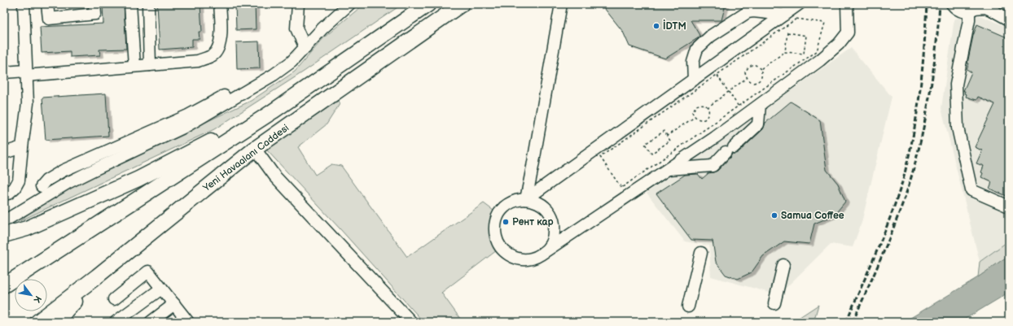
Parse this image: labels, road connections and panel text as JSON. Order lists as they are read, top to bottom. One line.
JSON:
{"streets":{"main road":["Yeni Havaalanı Caddesi"]},"places":["İDTM","Samua Coffee","Рент кар"],"north":"bottom right"}
